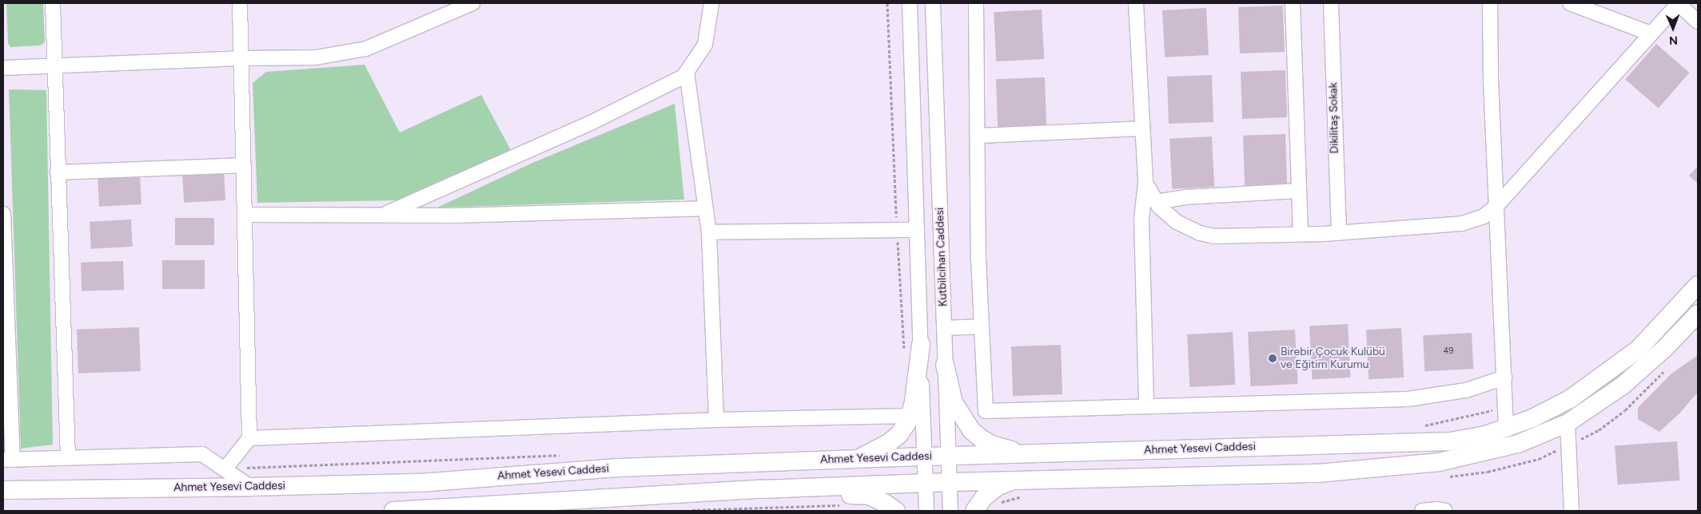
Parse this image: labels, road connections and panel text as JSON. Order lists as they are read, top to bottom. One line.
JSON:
{"streets":{"main road":["Ahmet Yesevi Caddesi"],"street":["Dikilitaş Sokak","Kutbilcihan Caddesi"]},"crossings":[["Kutbilcihan Caddesi","Ahmet Yesevi Caddesi"]],"places":["Birebir Çocuk Kulübü ve Eğitim Kurumu"],"house_numbers":["49"],"north":"bottom"}
